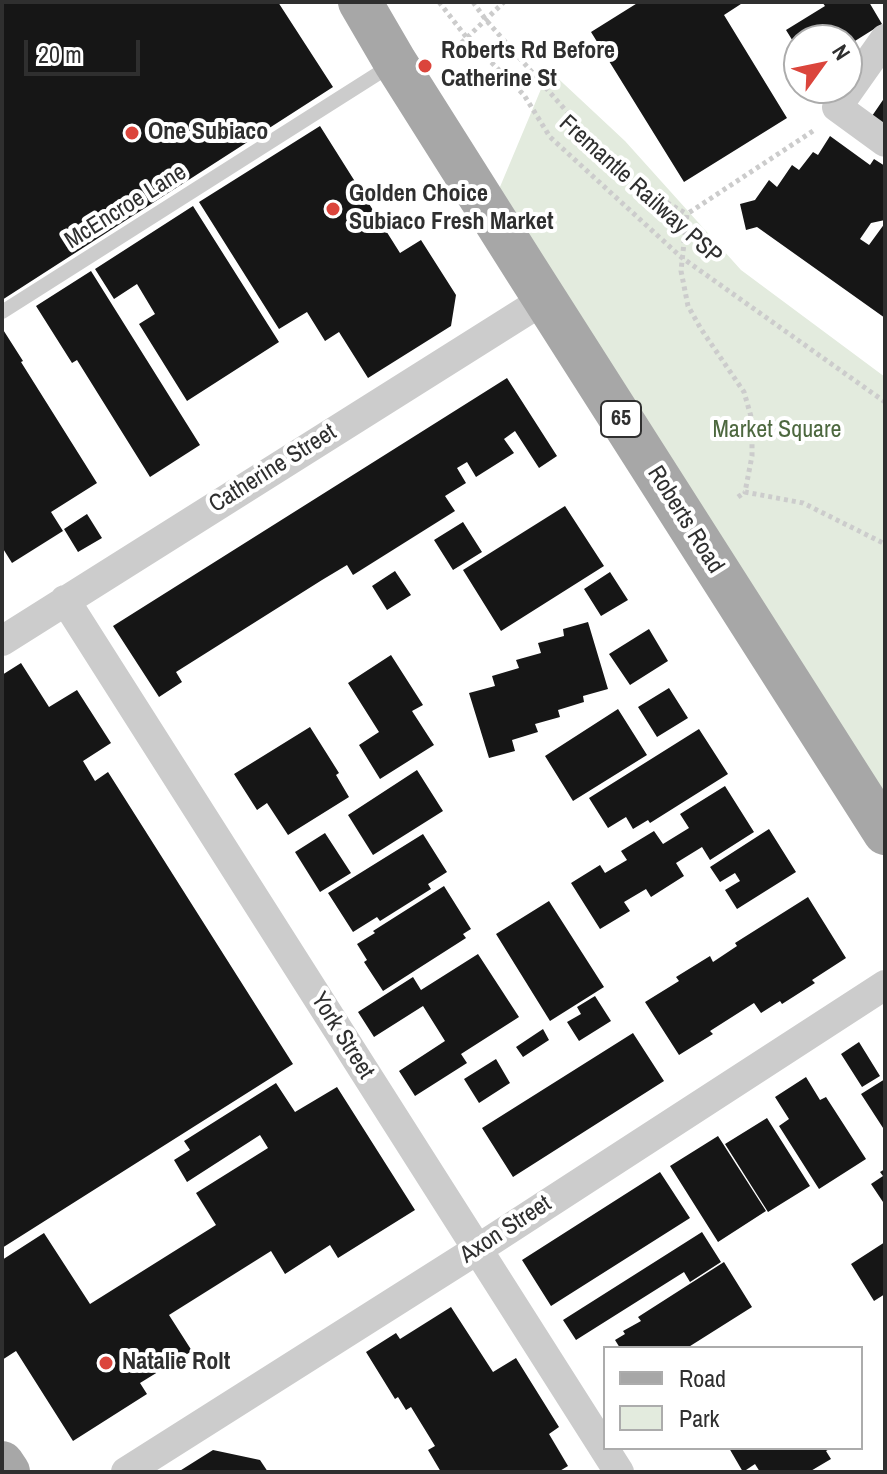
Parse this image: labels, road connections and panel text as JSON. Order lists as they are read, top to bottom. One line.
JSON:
{"streets":{"main road":["65","Roberts Road"],"street":["Catherine Street","York Street","Axon Street"],"lane":["McEncroe Lane"],"path":["Fremantle Railway PSP"]},"crossings":[["McEncroe Lane","Roberts Road"],["Catherine Street","Roberts Road"],["Catherine Street","York Street"],["York Street","Axon Street"]],"parks":["Market Square"],"places":["Roberts Rd Before Catherine St","One Subiaco","Golden Choice Subiaco Fresh Market","Natalie Rolt"],"legend":["Road","Park"],"scale_bar":"20 m","north":"top right"}
